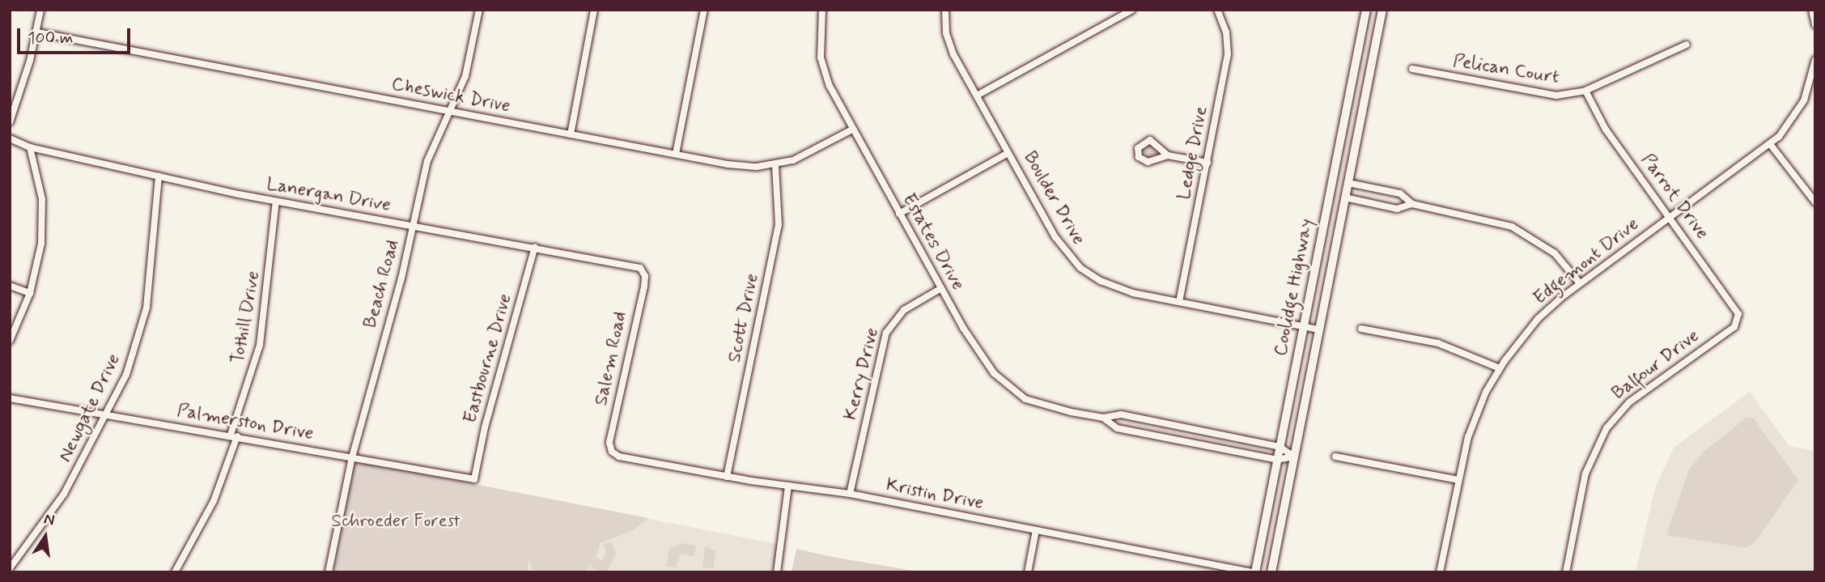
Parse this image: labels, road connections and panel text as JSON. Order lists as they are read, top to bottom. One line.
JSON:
{"streets":{"main road":["Coolidge Highway"],"street":["Pelican Court","Cheswick Drive","Ledge Drive","Lanergan Drive","Parrot Drive","Boulder Drive","Estates Drive","Edgemont Drive","Beach Road","Tothill Drive","Scott Drive","Eastbourne Drive","Salem Road","Balfour Drive","Kerry Drive","Newgate Drive","Palmerston Drive","Kristin Drive"]},"crossings":[["Pelican Court","Parrot Drive"],["Cheswick Drive","Estates Drive"],["Cheswick Drive","Beach Road"],["Cheswick Drive","Scott Drive"],["Ledge Drive","Boulder Drive"],["Lanergan Drive","Beach Road"],["Lanergan Drive","Tothill Drive"],["Lanergan Drive","Eastbourne Drive"],["Lanergan Drive","Salem Road"],["Lanergan Drive","Newgate Drive"],["Parrot Drive","Edgemont Drive"],["Parrot Drive","Balfour Drive"],["Boulder Drive","Coolidge Highway"],["Estates Drive","Coolidge Highway"],["Estates Drive","Kerry Drive"],["Beach Road","Palmerston Drive"],["Coolidge Highway","Kristin Drive"],["Tothill Drive","Palmerston Drive"],["Scott Drive","Kristin Drive"],["Eastbourne Drive","Palmerston Drive"],["Salem Road","Kristin Drive"],["Kerry Drive","Kristin Drive"],["Newgate Drive","Palmerston Drive"]],"parks":["Schroeder Forest"],"scale_bar":"100 m","north":"top"}
